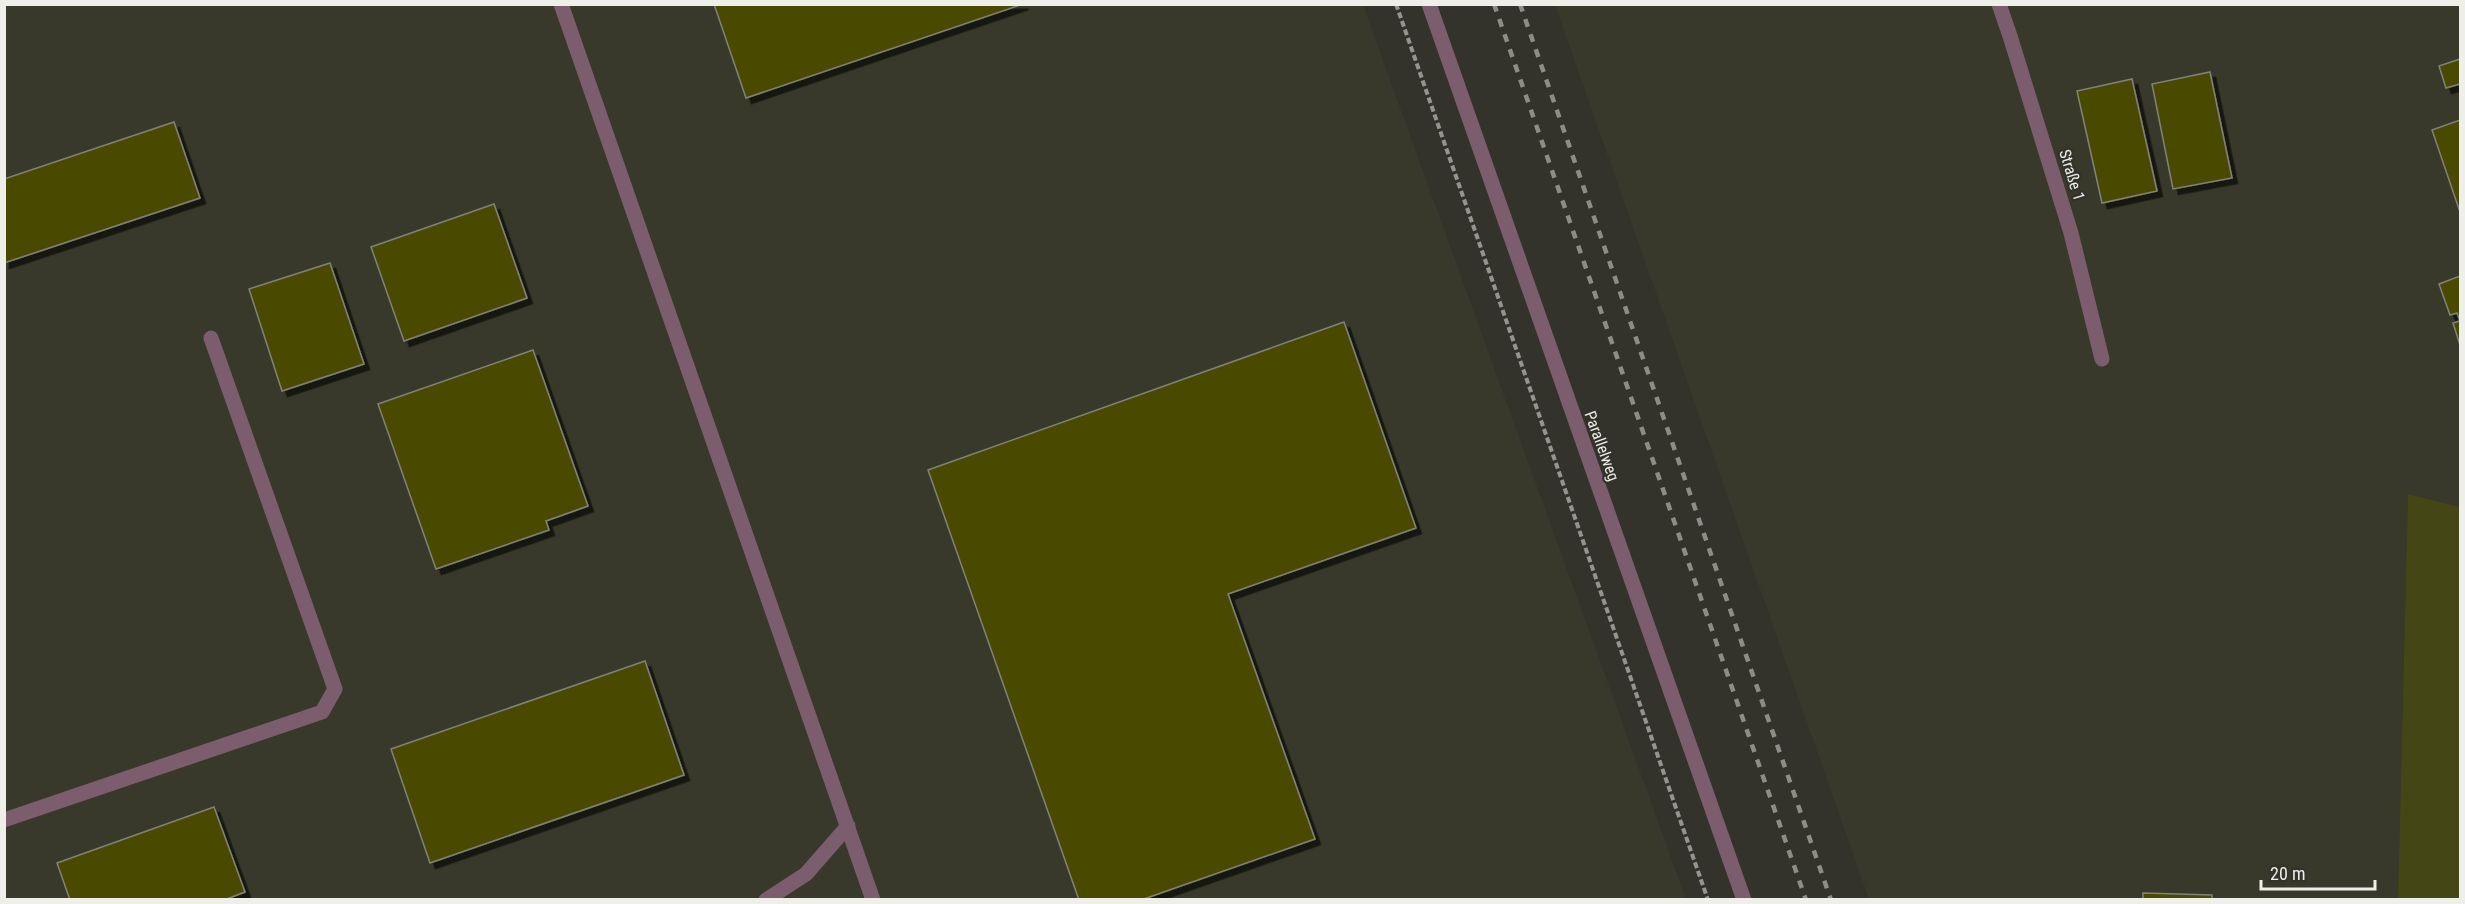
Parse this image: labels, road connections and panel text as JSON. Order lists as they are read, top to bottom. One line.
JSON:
{"streets":{"street":["Straße 1","Parallelweg"]},"scale_bar":"20 m"}
